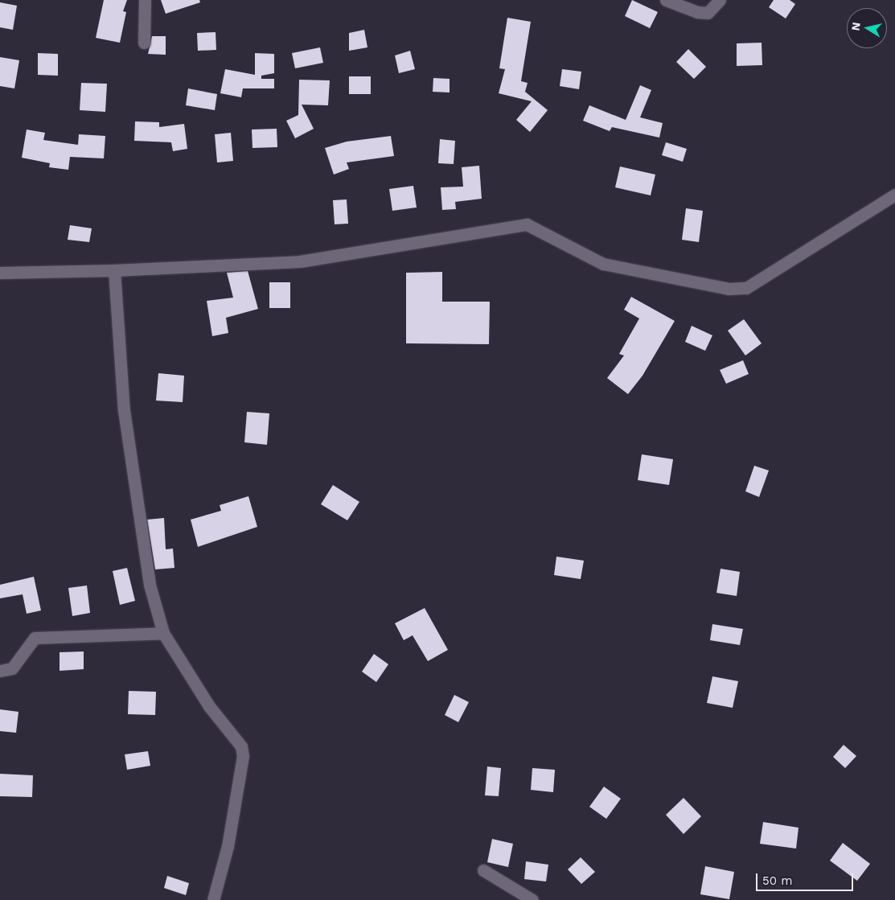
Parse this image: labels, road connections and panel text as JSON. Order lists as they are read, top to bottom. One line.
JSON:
{"scale_bar":"50 m","north":"left"}
